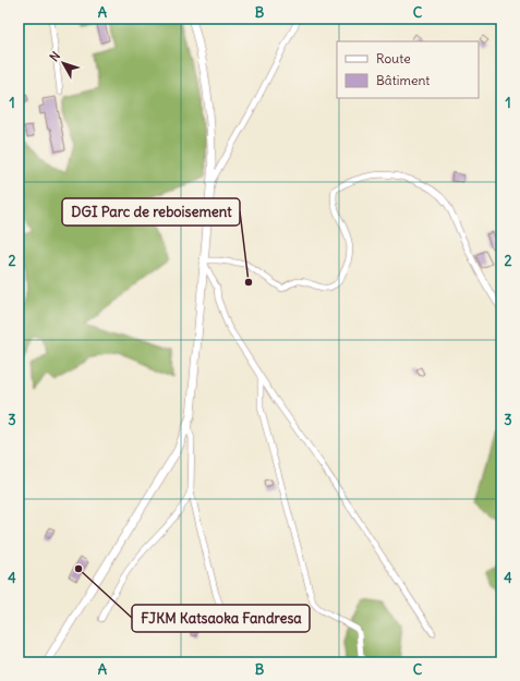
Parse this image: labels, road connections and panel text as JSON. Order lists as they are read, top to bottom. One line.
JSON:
{"places":["DGI Parc de reboisement","FJKM Katsaoka Fandresa"],"legend":["Route","Bâtiment"],"north":"top left","grid":{"columns":["A","B","C"],"rows":["1","2","3","4"]}}
